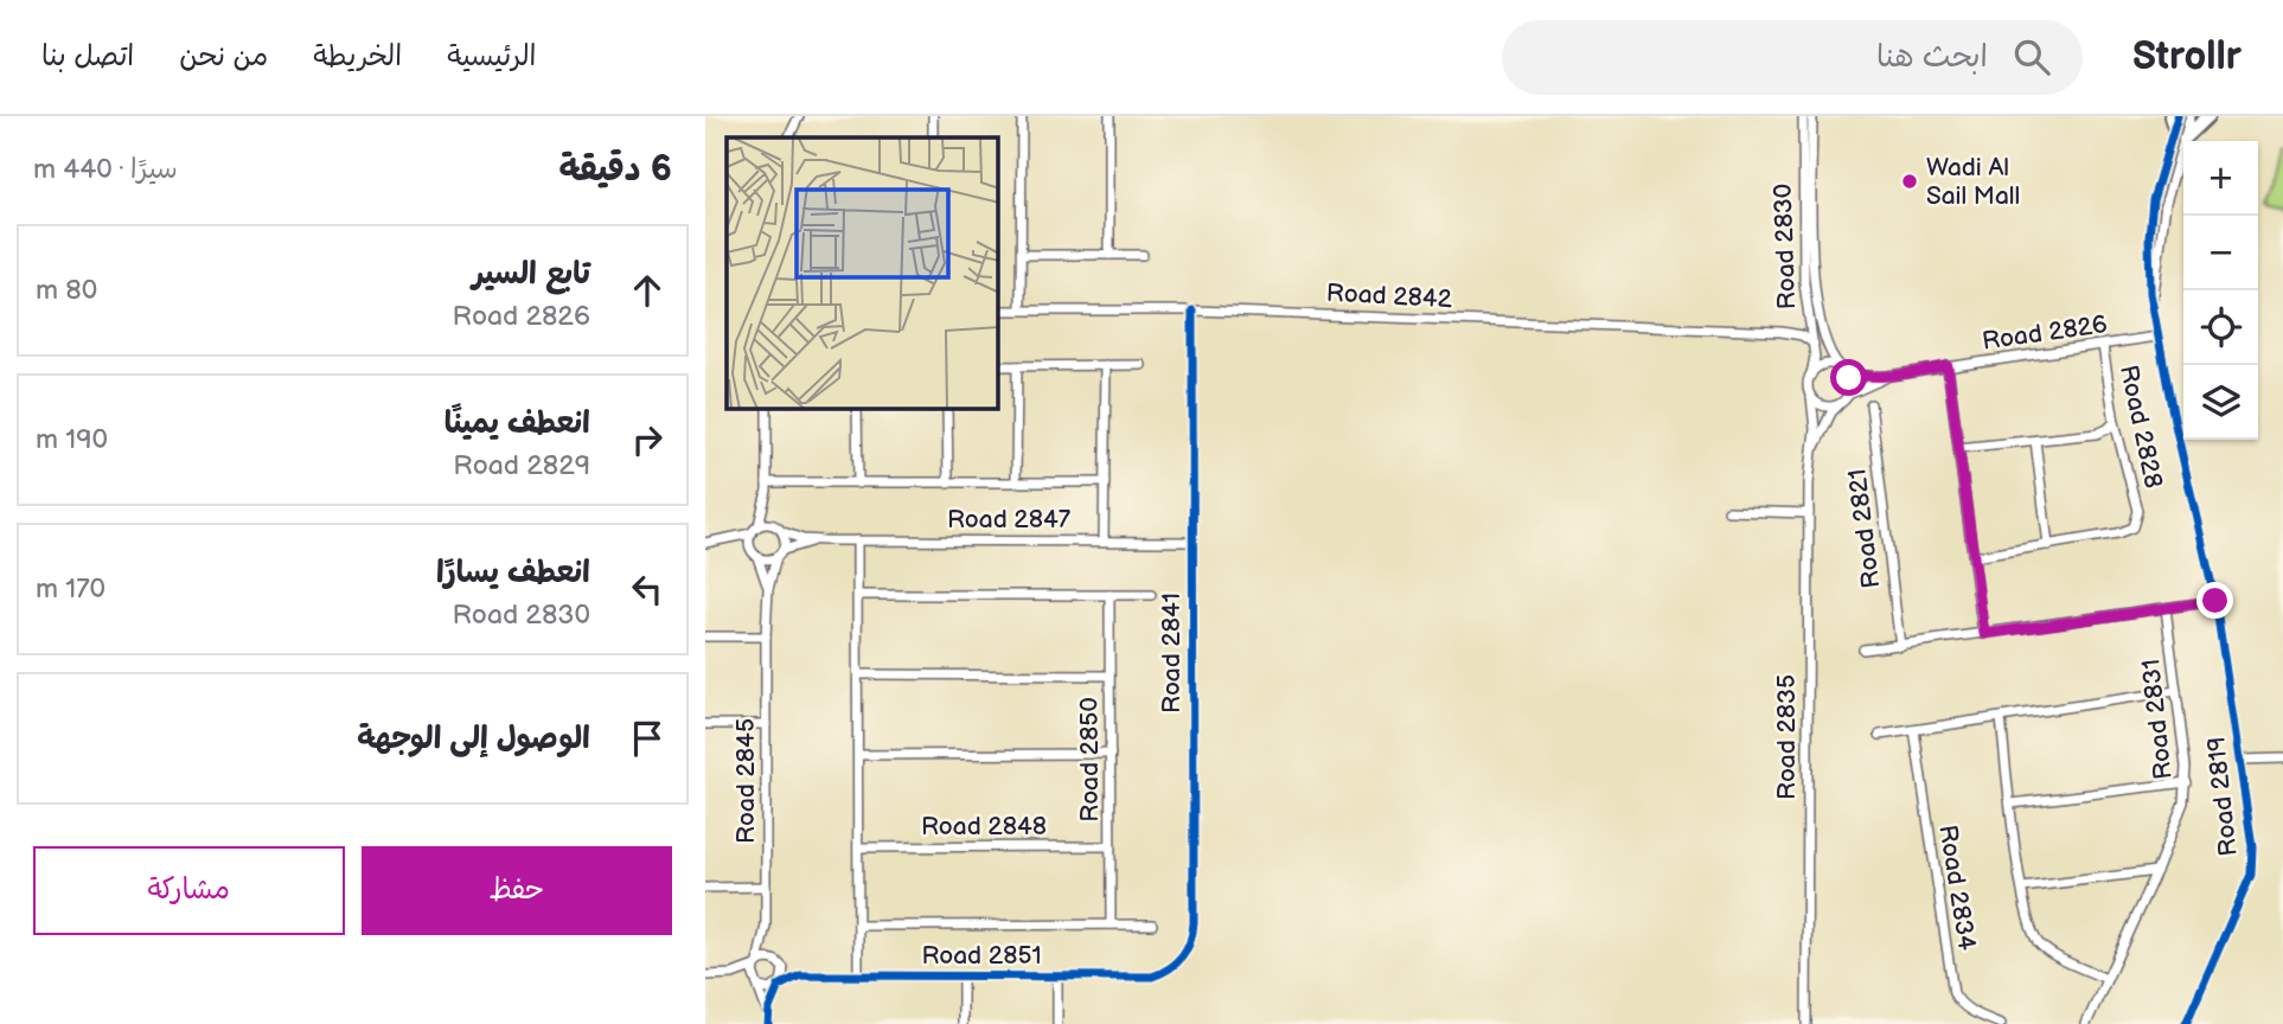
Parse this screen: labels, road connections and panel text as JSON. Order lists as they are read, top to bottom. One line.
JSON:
{"streets":{"street":["Road 2830","Road 2842","Road 2826","Road 2828","Road 2847","Road 2821","Road 2841","Road 2831","Road 2835","Road 2850","Road 2845","Road 2819","Road 2848","Road 2834","Road 2851"]},"crossings":[["Road 2830","Road 2842"],["Road 2830","Road 2826"],["Road 2830","Road 2835"],["Road 2842","Road 2841"],["Road 2826","Road 2828"],["Road 2826","Road 2835"],["Road 2826","Road 2819"],["Road 2847","Road 2841"],["Road 2847","Road 2845"],["Road 2841","Road 2851"],["Road 2850","Road 2848"],["Road 2845","Road 2851"]],"places":["Wadi Al Sail Mall"],"page":{"header":"Strollr","search":"ابحث هنا","nav":["الرئيسية","الخريطة","من نحن","اتصل بنا"],"heading":["6 دقيقة","سيرًا · 440 m"],"map_buttons":["+","−"],"list":[["تابع السير","Road 2826","80 m"],["انعطف يمينًا","Road 2829","190 m"],["انعطف يسارًا","Road 2830","170 m"],"الوصول إلى الوجهة"],"buttons":["حفظ","مشاركة"]}}
